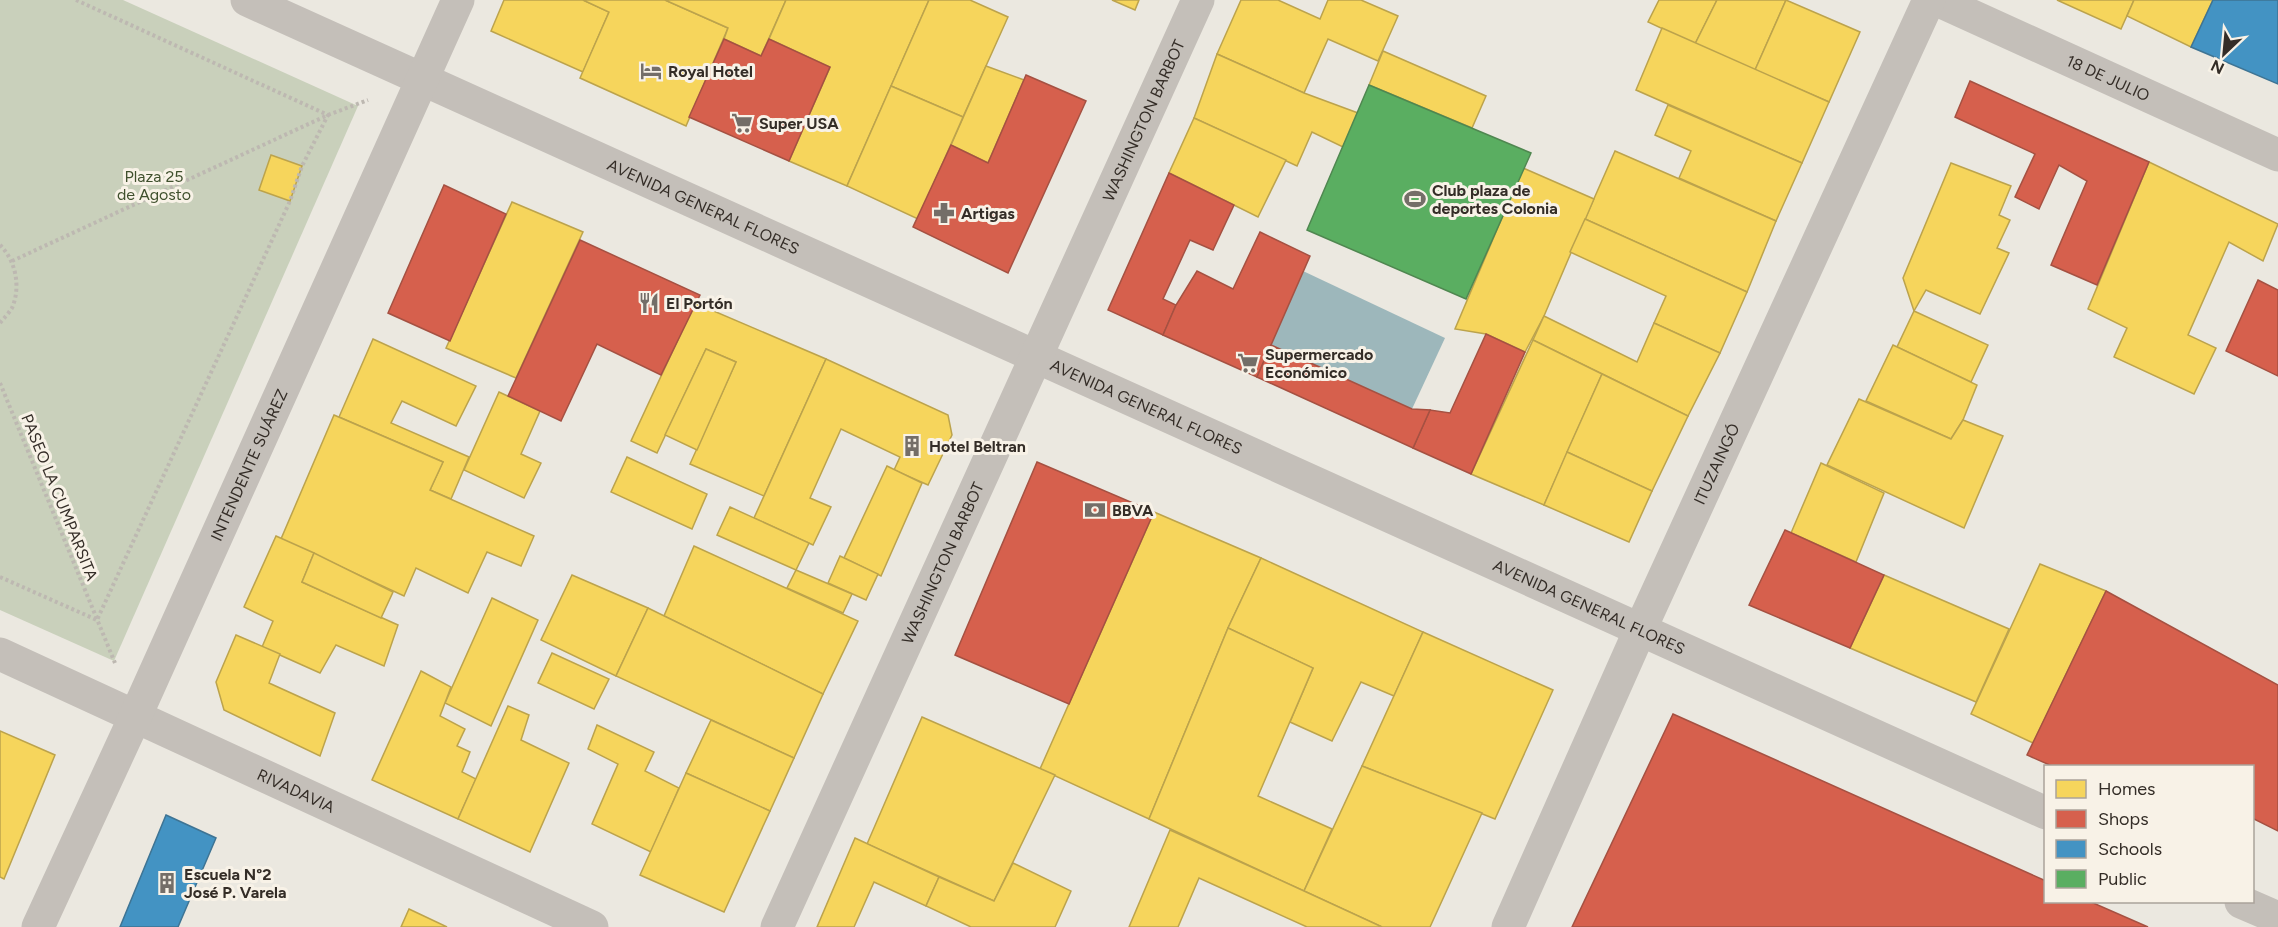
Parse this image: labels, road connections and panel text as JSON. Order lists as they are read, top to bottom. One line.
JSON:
{"streets":{"street":["18 DE JULIO","WASHINGTON BARBOT","AVENIDA GENERAL FLORES","ITUZAINGÓ","INTENDENTE SUÁREZ","RIVADAVIA"],"path":["PASEO LA CUMPARSITA"]},"crossings":[["WASHINGTON BARBOT","AVENIDA GENERAL FLORES"],["AVENIDA GENERAL FLORES","ITUZAINGÓ"],["AVENIDA GENERAL FLORES","INTENDENTE SUÁREZ"],["INTENDENTE SUÁREZ","RIVADAVIA"]],"parks":["Plaza 25 de Agosto"],"places":{"hotel":["Royal Hotel"],"supermarket":["Super USA","Supermercado Económico"],"sports":["Club plaza de deportes Colonia"],"pharmacy":["Artigas"],"restaurant":["El Portón"],"building":["Hotel Beltran","Escuela N°2 José P. Varela"],"bank":["BBVA"]},"legend":["Homes","Shops","Schools","Public"],"north":"bottom left"}
